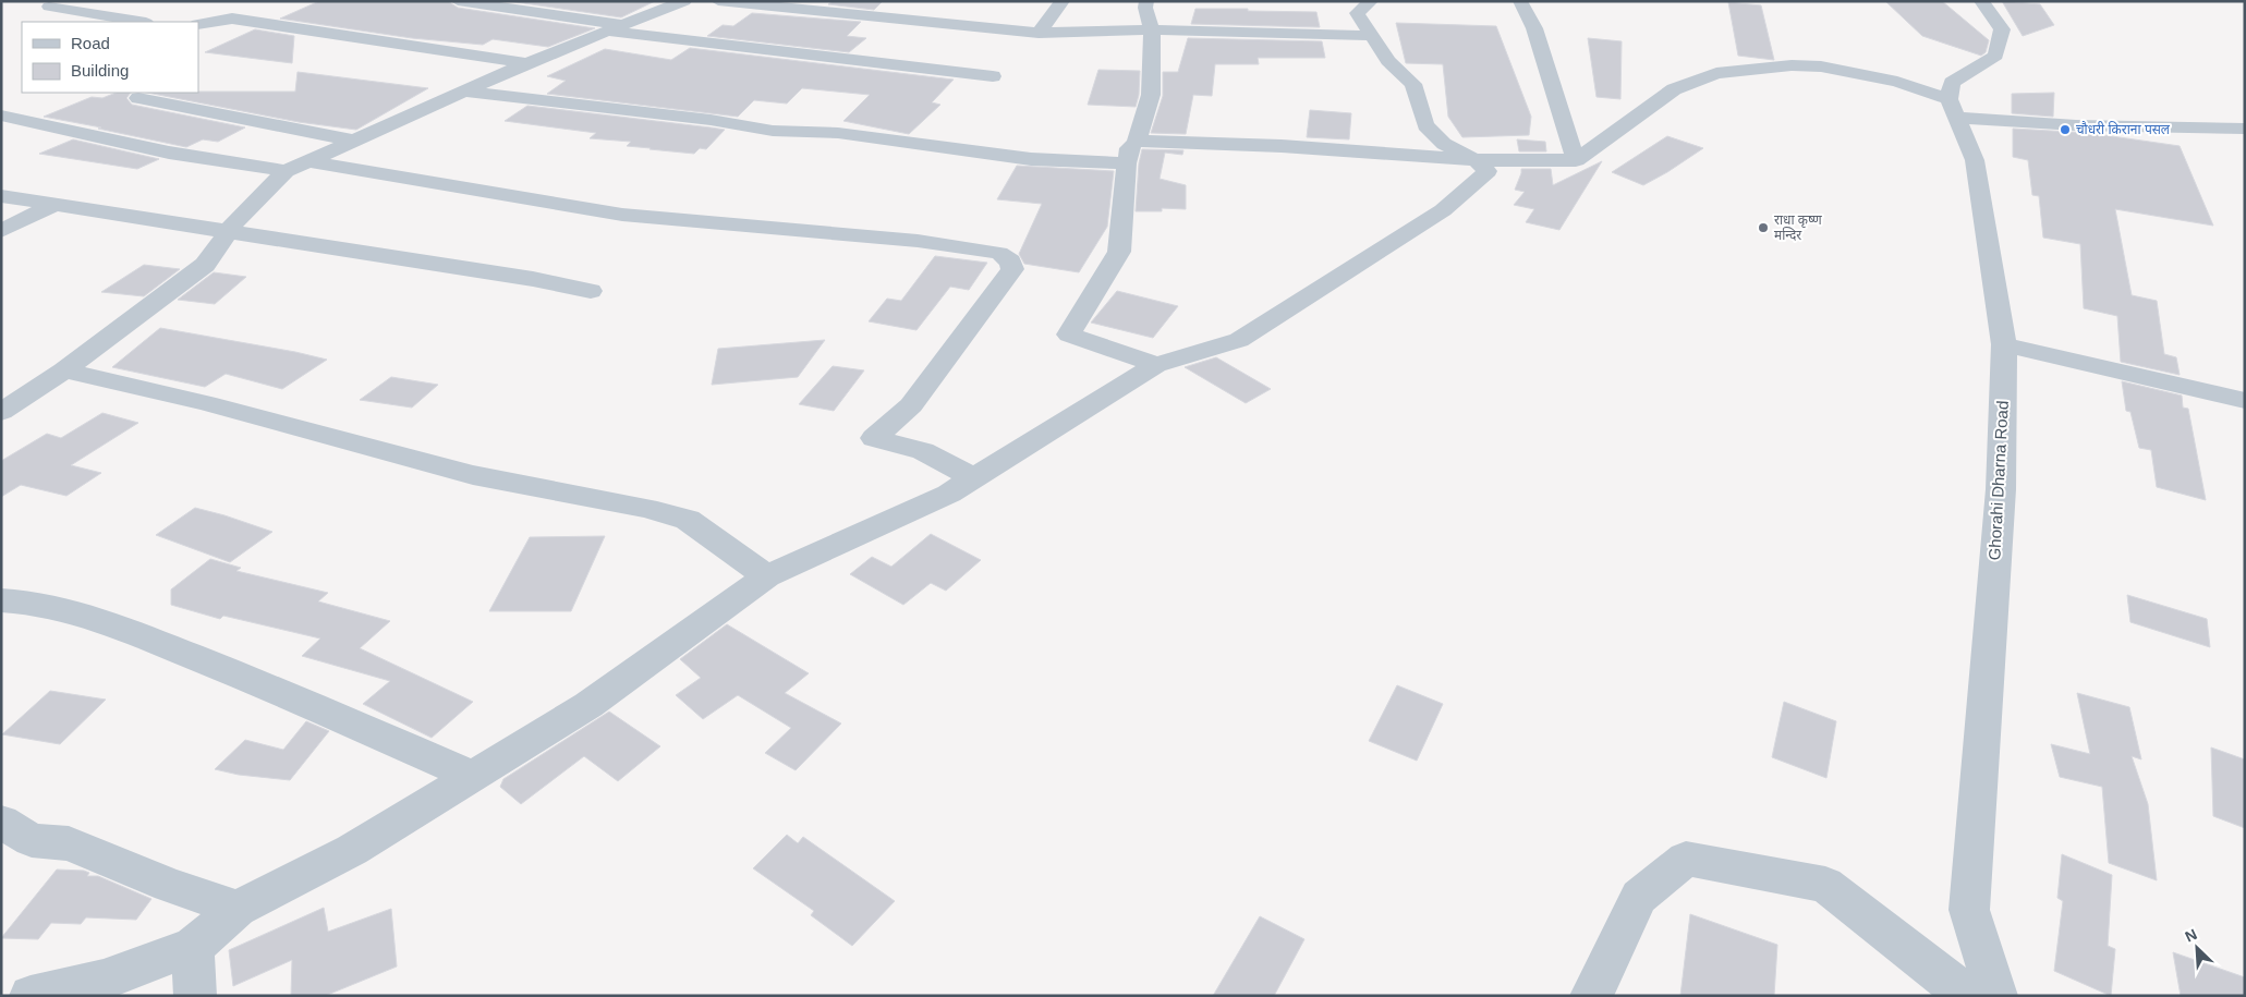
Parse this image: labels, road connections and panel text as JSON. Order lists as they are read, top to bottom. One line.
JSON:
{"streets":{"street":["Ghorahi Dharna Road"]},"places":["चौधरी किराना पसल","राधा कृष्ण मन्दिर"],"legend":["Road","Building"],"north":"top left"}
